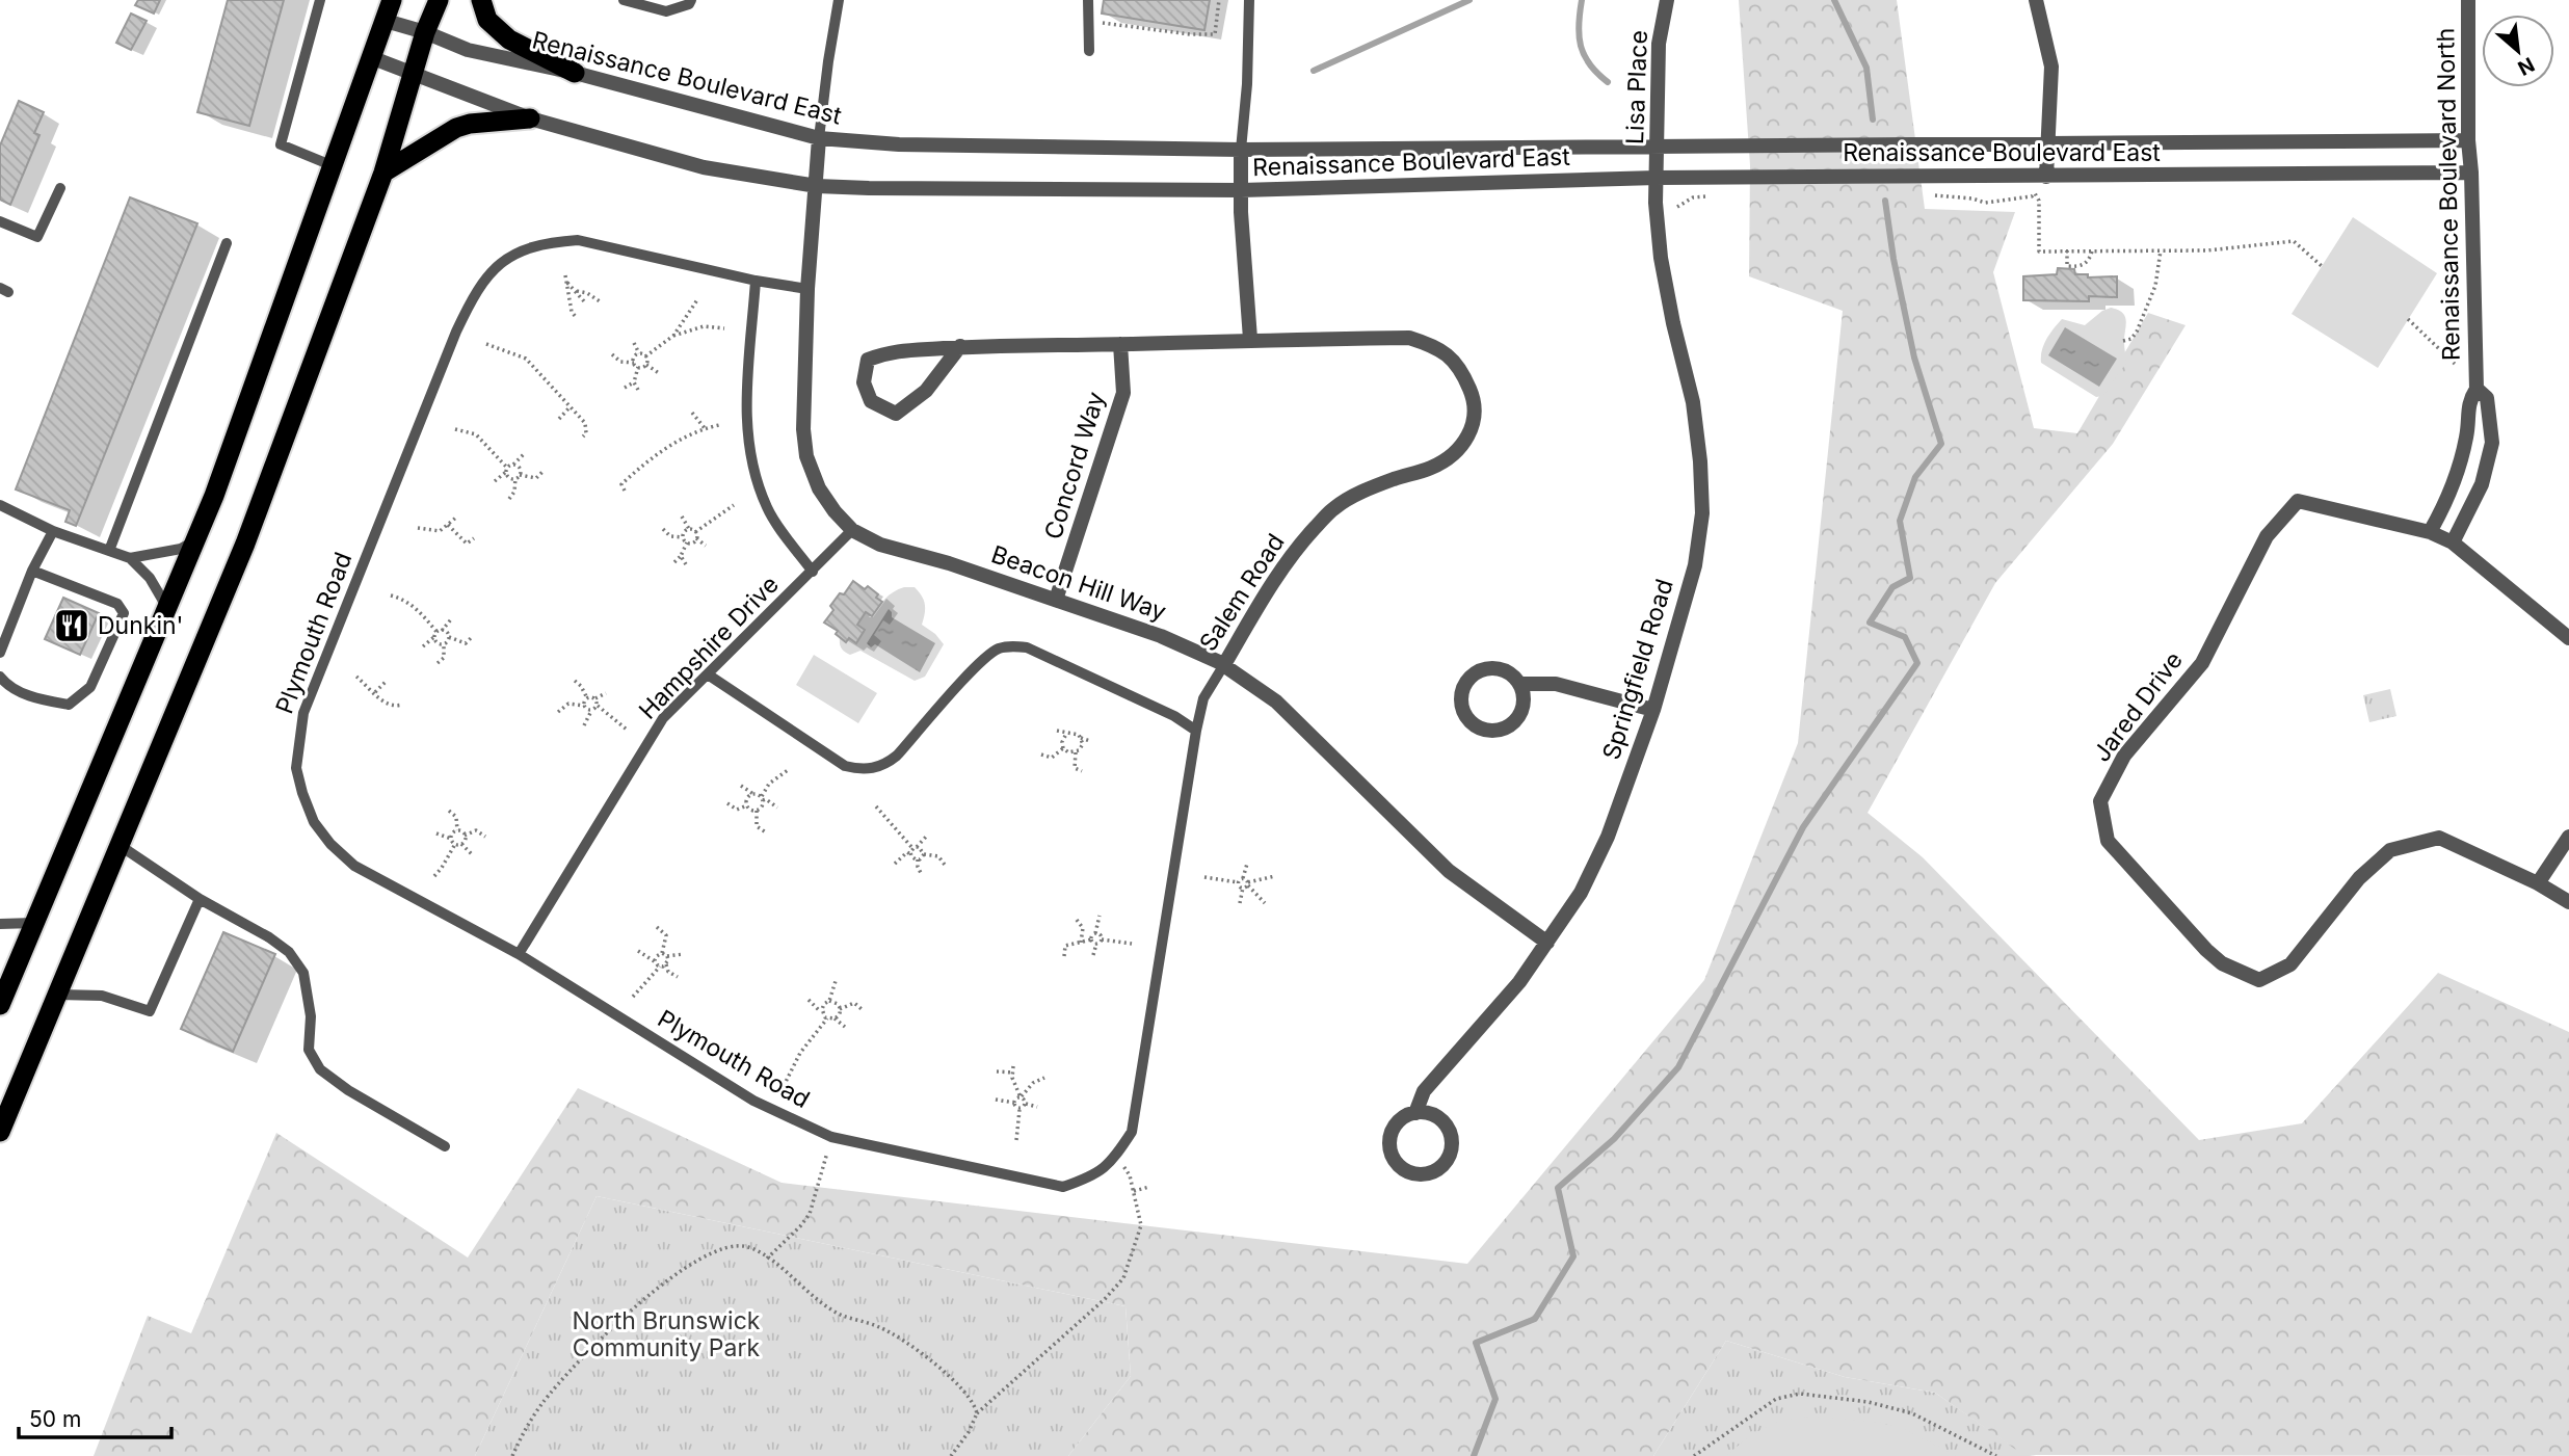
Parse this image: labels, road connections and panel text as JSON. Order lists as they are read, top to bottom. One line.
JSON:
{"streets":{"street":["Renaissance Boulevard East","Lisa Place","Renaissance Boulevard North","Concord Way","Beacon Hill Way","Salem Road","Springfield Road","Jared Drive"],"lane":["Plymouth Road","Hampshire Drive"]},"crossings":[["Renaissance Boulevard East","Lisa Place"],["Renaissance Boulevard East","Renaissance Boulevard North"],["Renaissance Boulevard East","Beacon Hill Way"],["Renaissance Boulevard East","Springfield Road"],["Lisa Place","Springfield Road"],["Renaissance Boulevard North","Jared Drive"],["Concord Way","Beacon Hill Way"],["Concord Way","Salem Road"],["Beacon Hill Way","Salem Road"],["Beacon Hill Way","Plymouth Road"],["Beacon Hill Way","Hampshire Drive"],["Beacon Hill Way","Springfield Road"],["Salem Road","Plymouth Road"],["Plymouth Road","Hampshire Drive"]],"parks":["North Brunswick Community Park"],"places":{"restaurant":["Dunkin'"]},"scale_bar":"50 m","north":"bottom right"}
